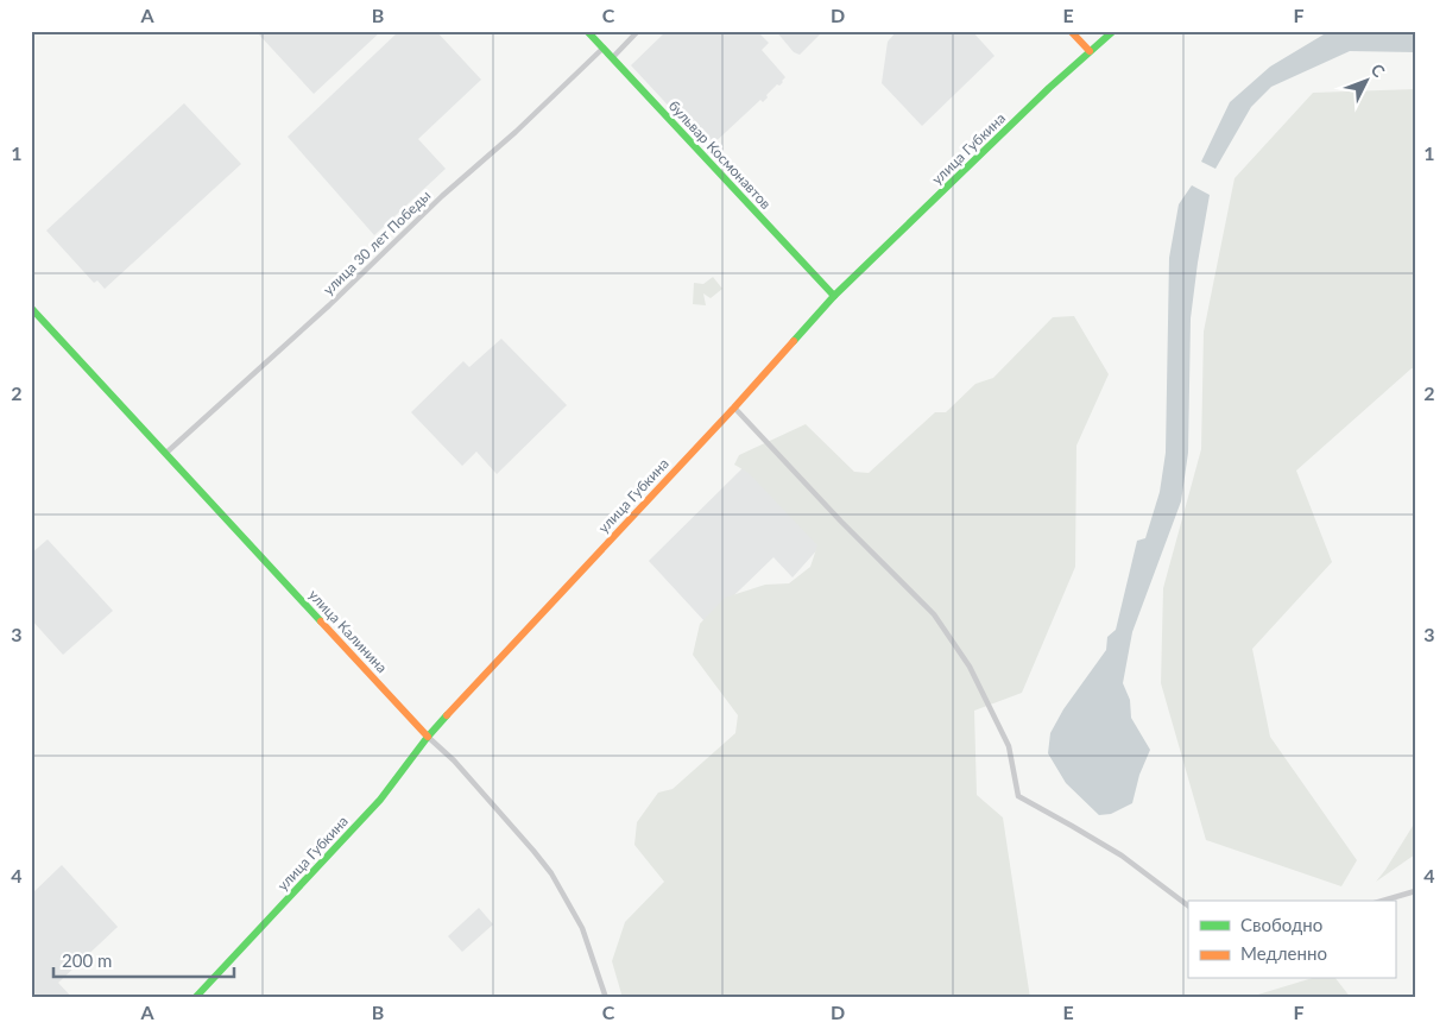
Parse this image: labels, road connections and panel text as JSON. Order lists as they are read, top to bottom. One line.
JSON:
{"streets":{"street":["улица Губкина","бульвар Космонавтов","улица 30 лет Победы","улица Калинина"]},"crossings":[["улица Губкина","бульвар Космонавтов"],["улица Губкина","улица Калинина"],["бульвар Космонавтов","улица 30 лет Победы"],["улица 30 лет Победы","улица Калинина"]],"legend":["Свободно","Медленно"],"scale_bar":"200 m","north":"top right","grid":{"columns":["A","B","C","D","E","F"],"rows":["1","2","3","4"]}}
